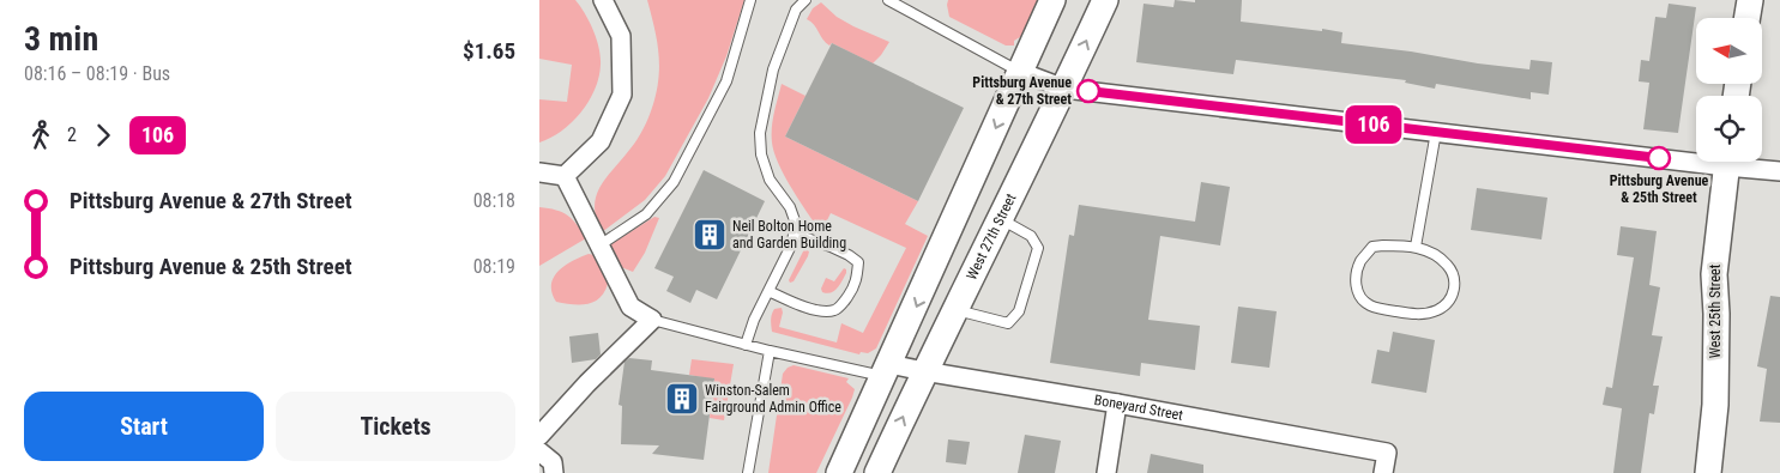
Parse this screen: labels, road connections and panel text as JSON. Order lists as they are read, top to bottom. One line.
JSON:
{"streets":{"street":["West 27th Street","West 25th Street","Boneyard Street"]},"crossings":[["West 27th Street","Boneyard Street"]],"places":{"other":["Pittsburg Avenue & 27th Street","Pittsburg Avenue & 25th Street"],"building":["Neil Bolton Home and Garden Building","Winston-Salem Fairground Admin Office"]},"lines":["bus line 106"],"north":"left","page":{"heading":["3 min","08:16 – 08:19 · Bus","$1.65"],"on_map":"106","legs":["2","106"],"list":[{"name":"Pittsburg Avenue & 27th Street","value":"08:18"},{"name":"Pittsburg Avenue & 25th Street","value":"08:19"}],"buttons":["Start","Tickets"]}}
